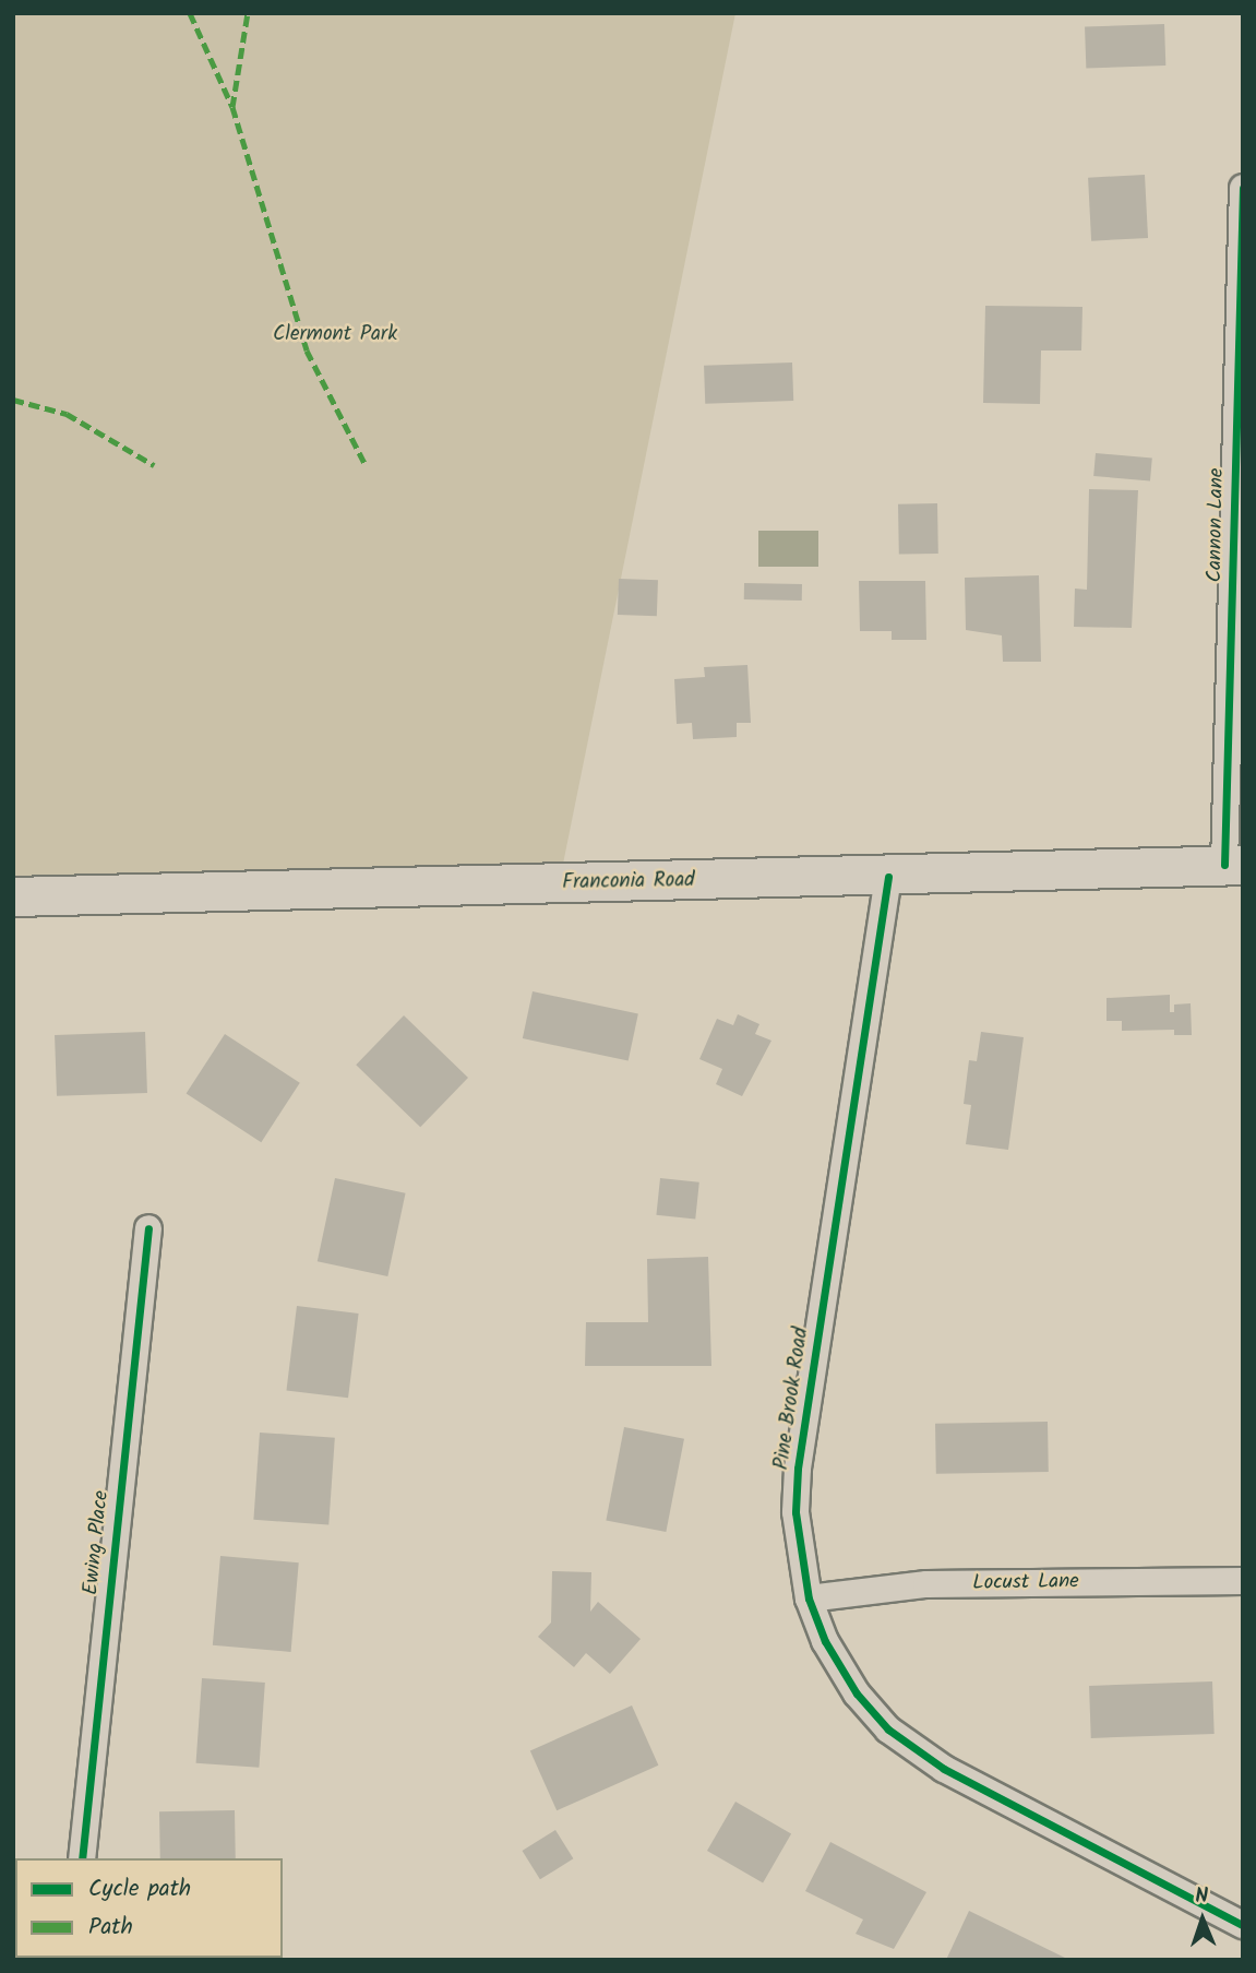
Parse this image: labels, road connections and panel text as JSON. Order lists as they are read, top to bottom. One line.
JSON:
{"streets":{"main road":["Franconia Road"],"street":["Cannon Lane","Pine Brook Road","Ewing Place","Locust Lane"]},"crossings":[["Cannon Lane","Franconia Road"],["Franconia Road","Pine Brook Road"],["Pine Brook Road","Locust Lane"]],"parks":["Clermont Park"],"legend":["Cycle path","Path"],"north":"top"}
